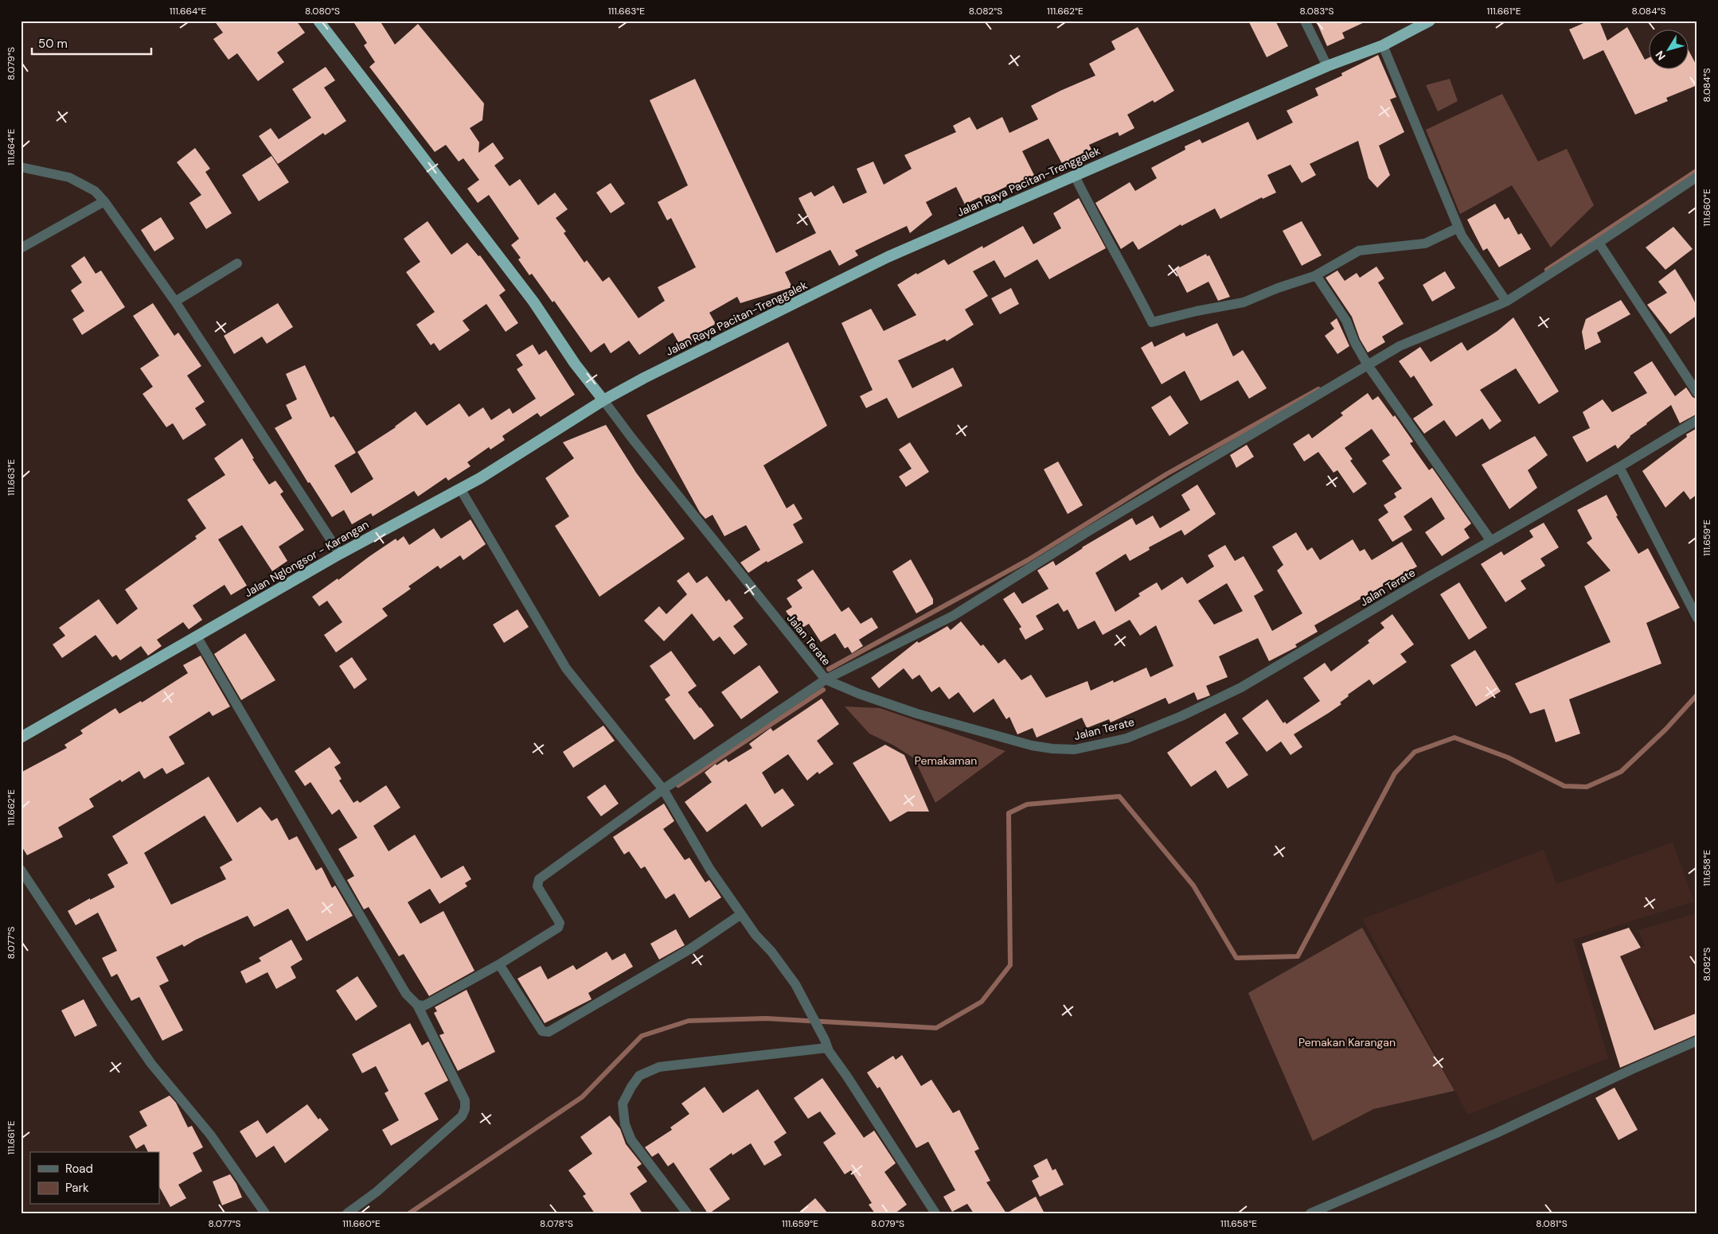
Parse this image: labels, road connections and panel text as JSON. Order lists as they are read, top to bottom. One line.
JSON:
{"streets":{"highway":["Jalan Raya Pacitan-Trenggalek","Jalan Nglongsor - Karangan"],"street":["Jalan Terate"]},"crossings":[["Jalan Raya Pacitan-Trenggalek","Jalan Nglongsor - Karangan"],["Jalan Raya Pacitan-Trenggalek","Jalan Terate"],["Jalan Nglongsor - Karangan","Jalan Terate"]],"parks":["Pemakaman","Pemakan Karangan"],"legend":["Road","Park"],"scale_bar":"50 m","north":"bottom left","coordinates":["111.664°E","8.080°S","111.663°E","8.082°S","111.662°E","8.083°S","111.661°E","8.084°S","8.079°S","111.660°E","111.659°E","111.658°E","8.077°S","8.078°S","8.081°S"]}
